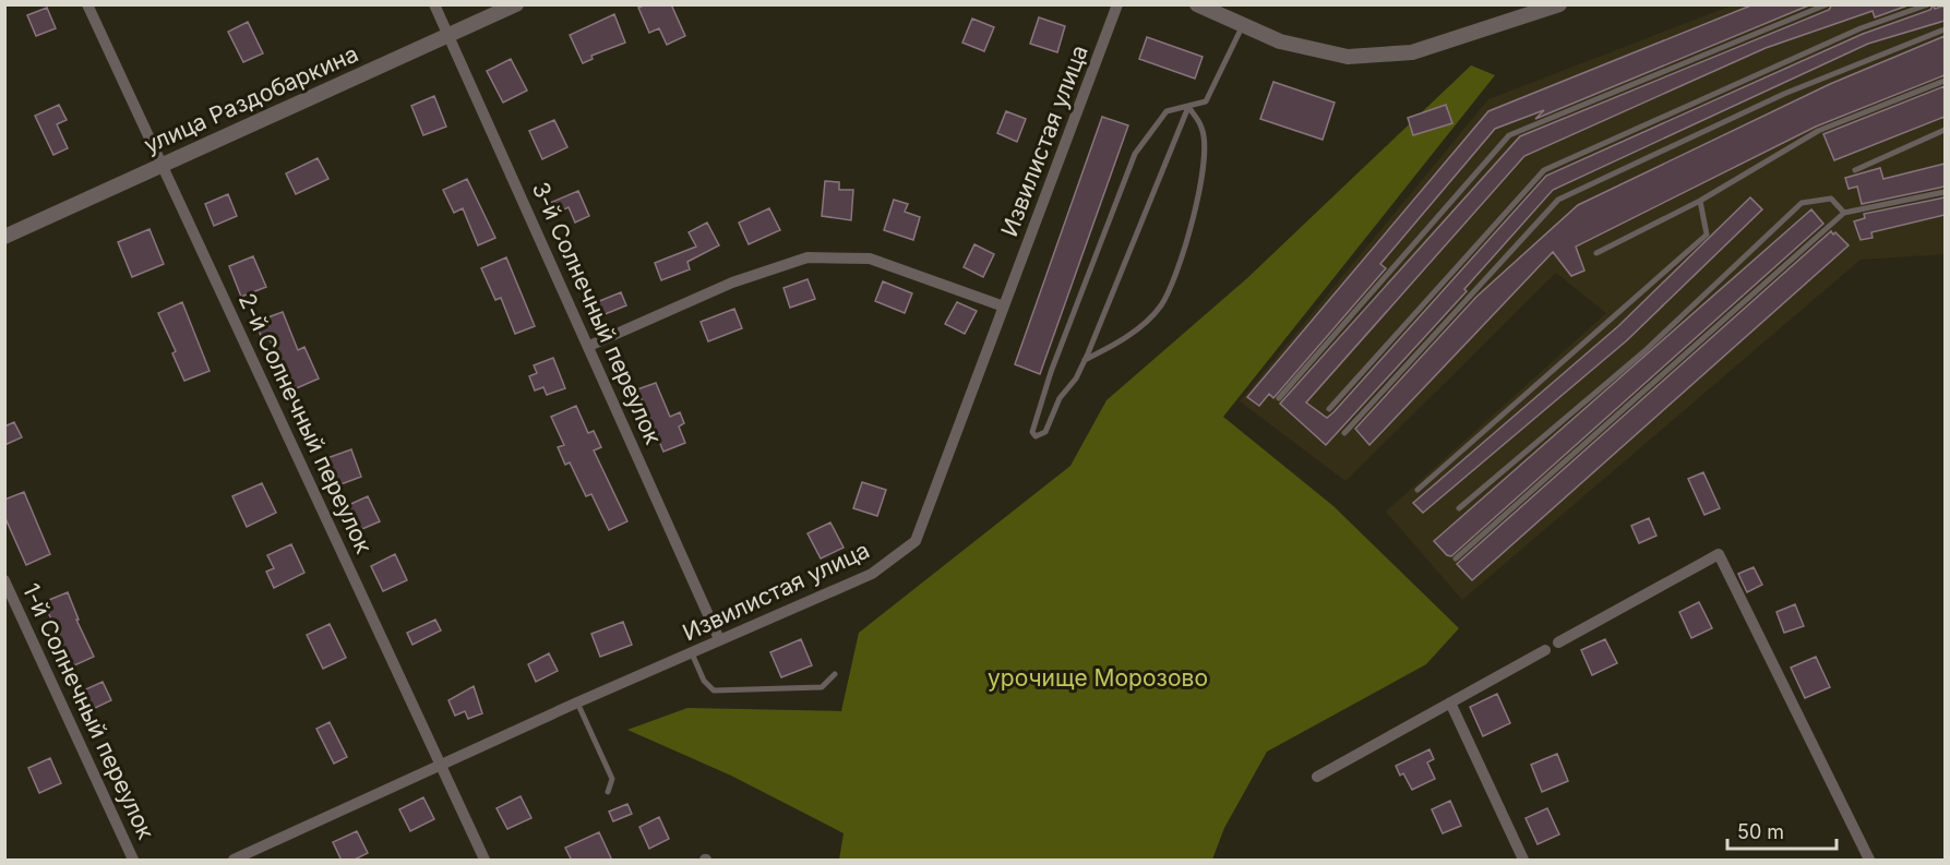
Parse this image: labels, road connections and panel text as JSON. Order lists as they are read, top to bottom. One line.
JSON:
{"streets":{"street":["улица Раздобаркина","Извилистая улица","3-й Солнечный переулок","2-й Солнечный переулок","1-й Солнечный переулок"]},"crossings":[["улица Раздобаркина","3-й Солнечный переулок"],["улица Раздобаркина","2-й Солнечный переулок"],["Извилистая улица","3-й Солнечный переулок"],["Извилистая улица","2-й Солнечный переулок"]],"parks":["урочище Морозово"],"scale_bar":"50 m"}
